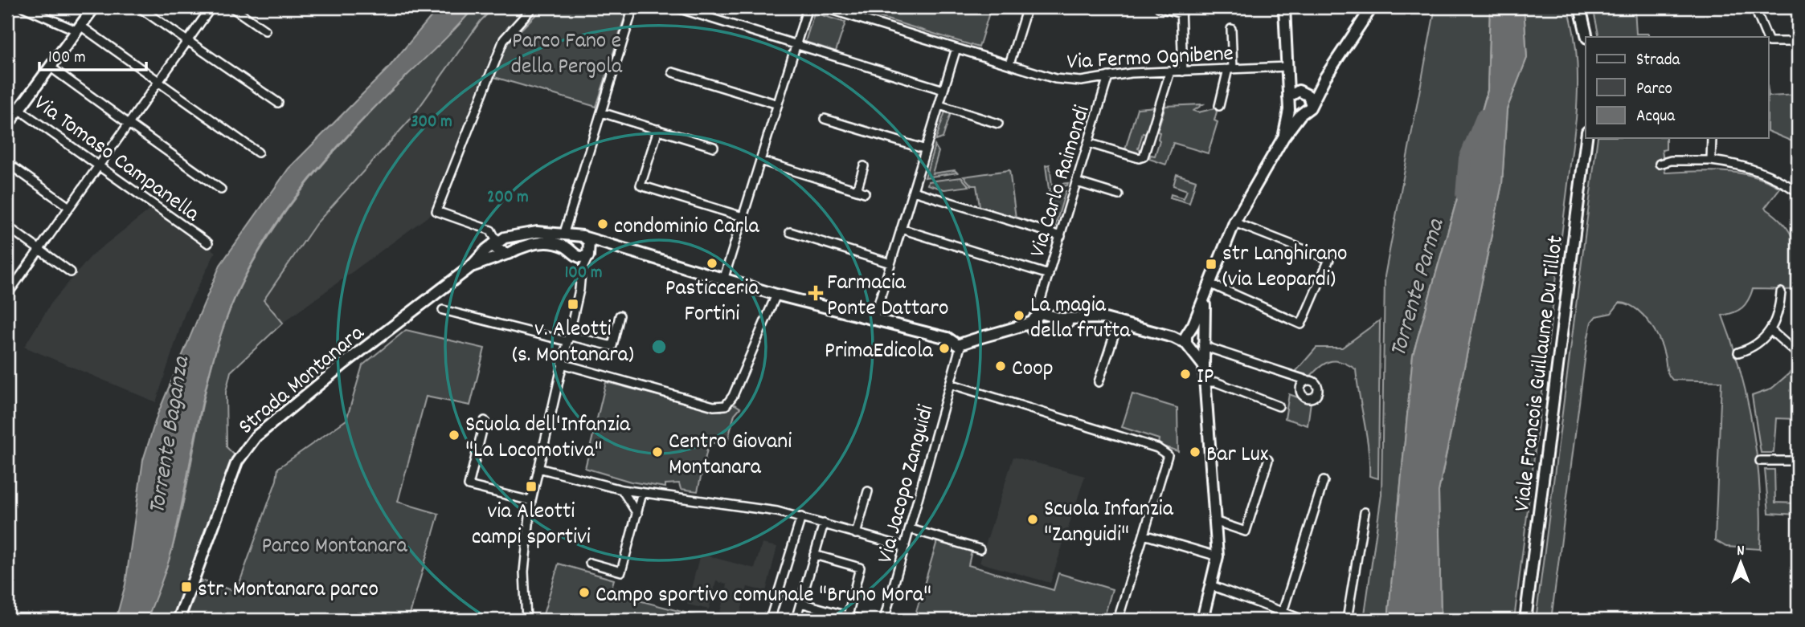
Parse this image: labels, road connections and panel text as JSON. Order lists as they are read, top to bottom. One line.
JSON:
{"streets":{"street":["Via Fermo Ognibene","Via Tomaso Campanella","Via Carlo Raimondi","Viale Francois Guillaume Du Tillot","Strada Montanara","Via Jacopo Zanguidi"]},"crossings":[["Via Fermo Ognibene","Via Carlo Raimondi"],["Via Carlo Raimondi","Strada Montanara"],["Strada Montanara","Via Jacopo Zanguidi"]],"water":["Torrente Parma","Torrente Baganza"],"parks":["Parco Fano e della Pergola","Parco Montanara"],"places":{"other":["condominio Carla","Pasticceria Fortini","La magia della frutta","PrimaEdicola","Coop","IP","Scuola dell'Infanzia \"La Locomotiva\"","Centro Giovani Montanara","Bar Lux","Scuola Infanzia \"Zanguidi\"","Campo sportivo comunale \"Bruno Mora\""],"transit":["str Langhirano (via Leopardi)","v. Aleotti (s. Montanara)","via Aleotti campi sportivi","str. Montanara parco"],"health":["Farmacia Ponte Dattaro"]},"legend":["Strada","Parco","Acqua"],"scale_bar":"100 m","north":"top","rings":["300 m","200 m","100 m"]}
